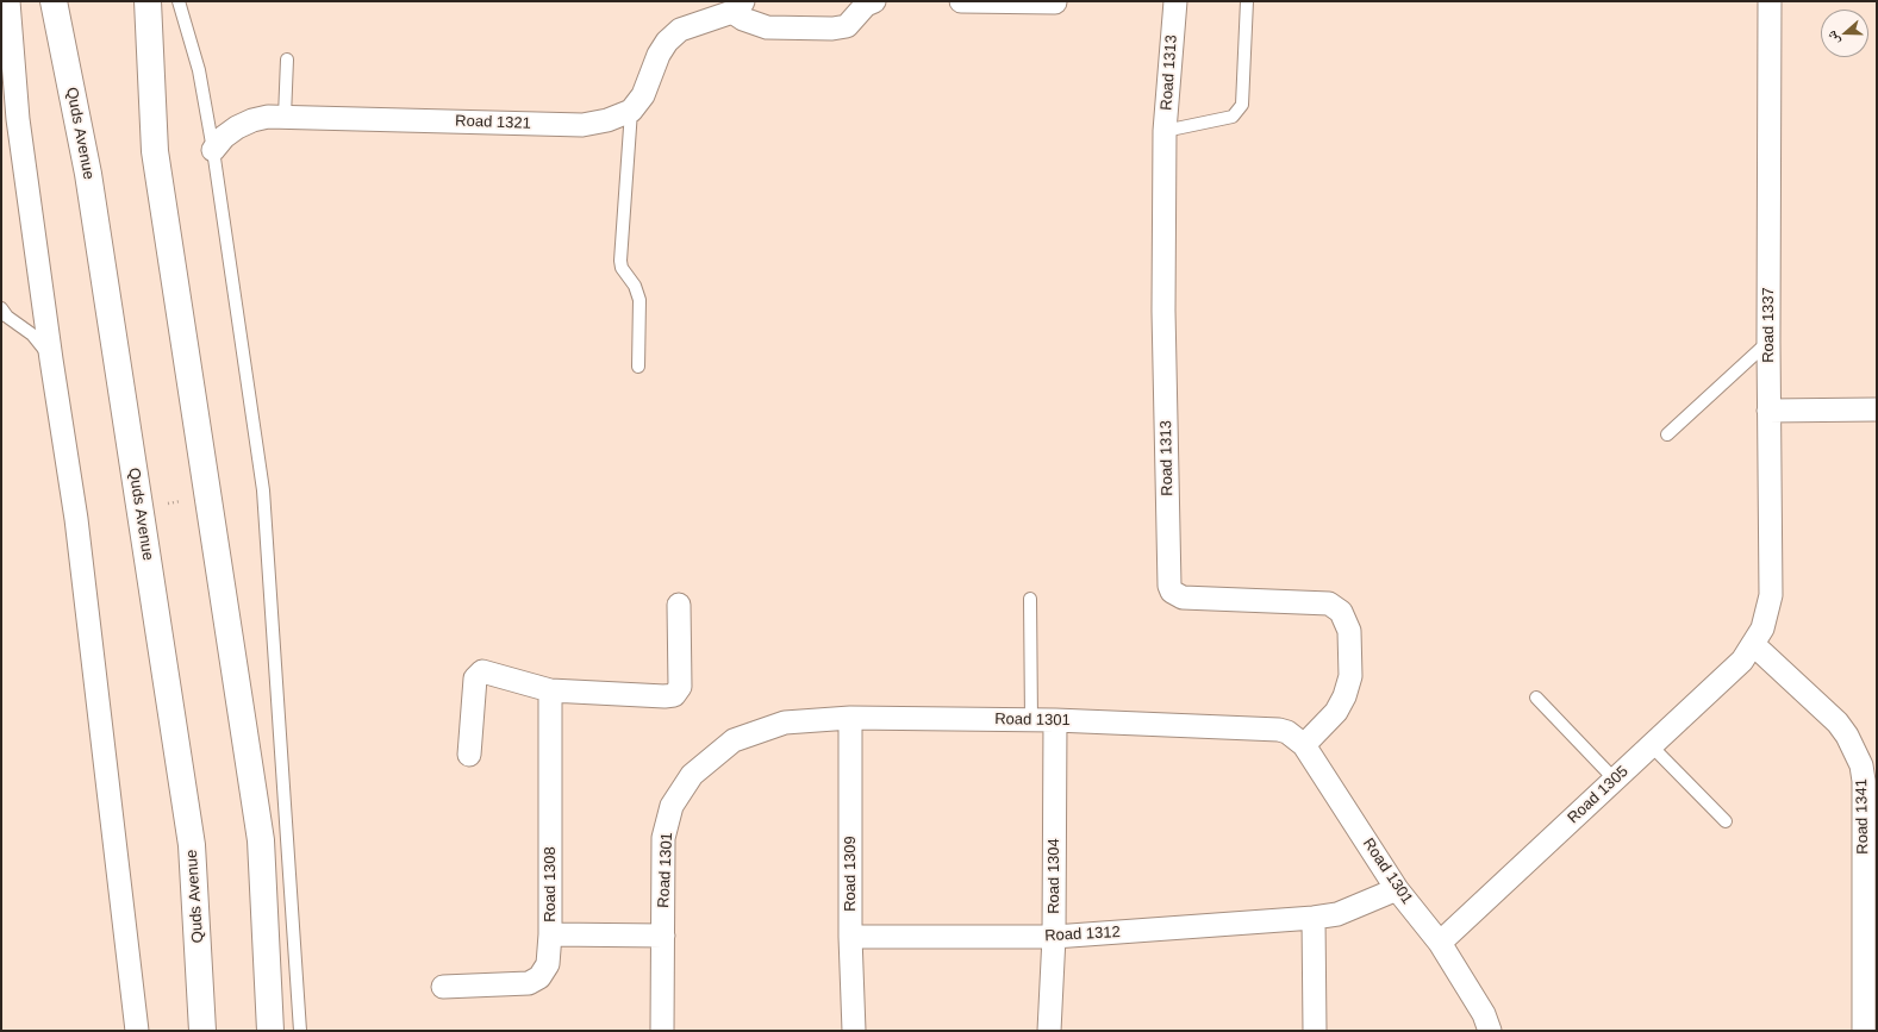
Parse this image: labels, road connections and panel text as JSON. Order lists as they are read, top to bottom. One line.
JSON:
{"streets":{"main road":["Quds Avenue"],"street":["Road 1313","Road 1321","Road 1337","Road 1301","Road 1305","Road 1341","Road 1309","Road 1304","Road 1308","Road 1312"]},"crossings":[["Road 1313","Road 1301"],["Road 1337","Road 1305"],["Road 1337","Road 1341"],["Road 1301","Road 1305"],["Road 1301","Road 1309"],["Road 1301","Road 1304"],["Road 1301","Road 1312"],["Road 1305","Road 1341"],["Road 1309","Road 1312"],["Road 1304","Road 1312"]],"north":"left"}
